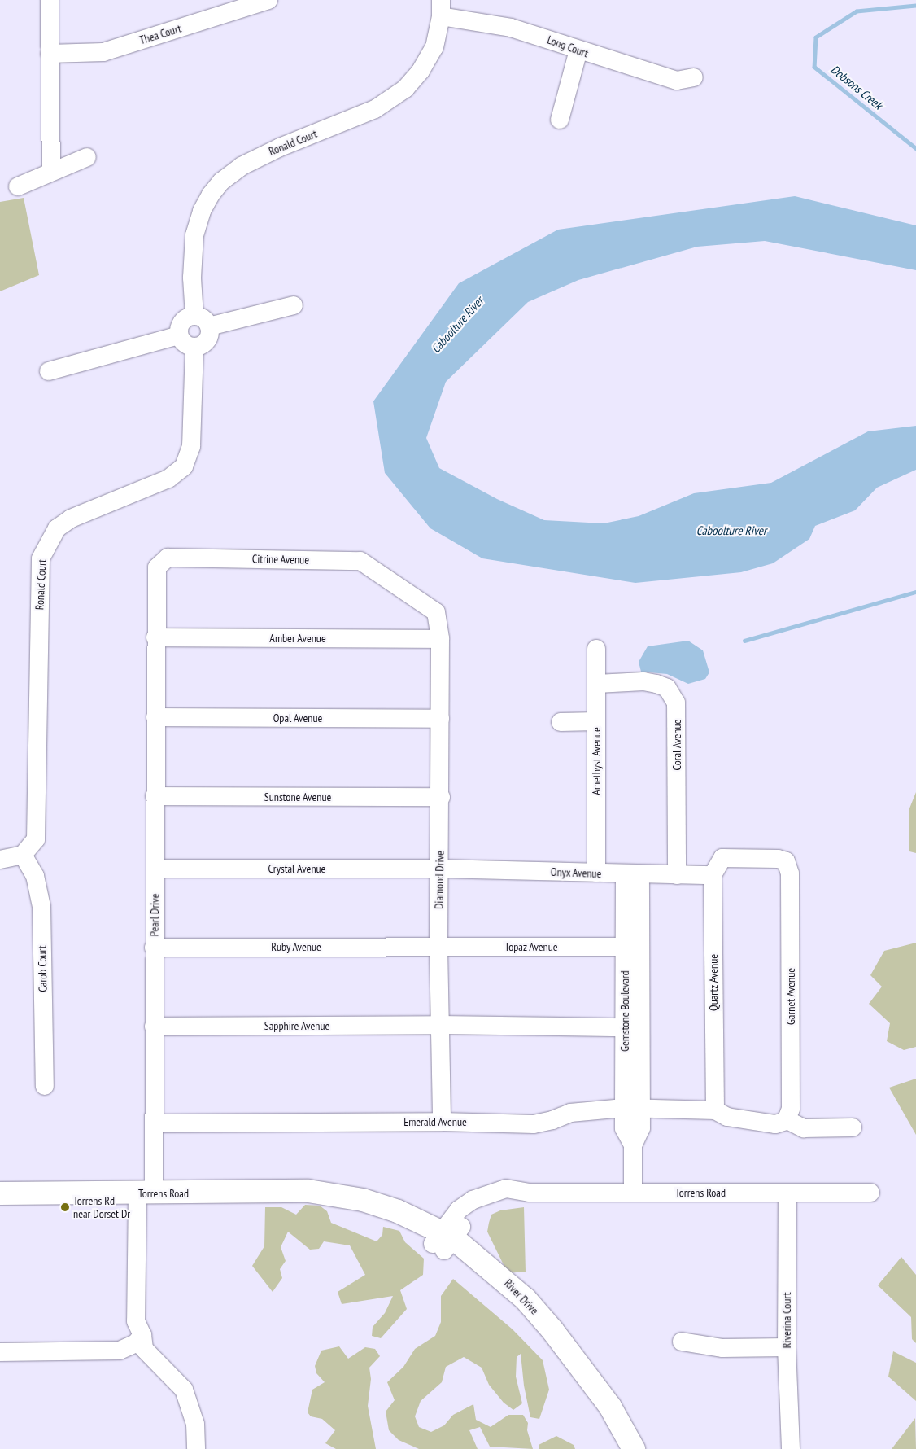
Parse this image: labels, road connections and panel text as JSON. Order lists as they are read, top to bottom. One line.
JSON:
{"streets":{"main road":["Torrens Road","River Drive"],"street":["Thea Court","Long Court","Ronald Court","Citrine Avenue","Amber Avenue","Opal Avenue","Coral Avenue","Amethyst Avenue","Sunstone Avenue","Crystal Avenue","Onyx Avenue","Diamond Drive","Pearl Drive","Ruby Avenue","Topaz Avenue","Carob Court","Quartz Avenue","Garnet Avenue","Gemstone Boulevard","Sapphire Avenue","Emerald Avenue","Riverina Court"]},"crossings":[["Long Court","Ronald Court"],["Ronald Court","Carob Court"],["Citrine Avenue","Amber Avenue"],["Citrine Avenue","Diamond Drive"],["Citrine Avenue","Pearl Drive"],["Amber Avenue","Diamond Drive"],["Amber Avenue","Pearl Drive"],["Opal Avenue","Diamond Drive"],["Opal Avenue","Pearl Drive"],["Coral Avenue","Amethyst Avenue"],["Coral Avenue","Onyx Avenue"],["Amethyst Avenue","Onyx Avenue"],["Sunstone Avenue","Diamond Drive"],["Sunstone Avenue","Pearl Drive"],["Crystal Avenue","Onyx Avenue"],["Crystal Avenue","Diamond Drive"],["Crystal Avenue","Pearl Drive"],["Onyx Avenue","Diamond Drive"],["Onyx Avenue","Quartz Avenue"],["Onyx Avenue","Garnet Avenue"],["Onyx Avenue","Gemstone Boulevard"],["Diamond Drive","Ruby Avenue"],["Diamond Drive","Topaz Avenue"],["Diamond Drive","Sapphire Avenue"],["Diamond Drive","Emerald Avenue"],["Pearl Drive","Ruby Avenue"],["Pearl Drive","Sapphire Avenue"],["Pearl Drive","Emerald Avenue"],["Pearl Drive","Torrens Road"],["Ruby Avenue","Topaz Avenue"],["Topaz Avenue","Gemstone Boulevard"],["Quartz Avenue","Garnet Avenue"],["Quartz Avenue","Emerald Avenue"],["Gemstone Boulevard","Sapphire Avenue"],["Gemstone Boulevard","Emerald Avenue"],["Gemstone Boulevard","Torrens Road"],["Torrens Road","River Drive"],["Torrens Road","Riverina Court"]],"water":["Dobsons Creek","Caboolture River"],"places":["Torrens Rd near Dorset Dr"]}
